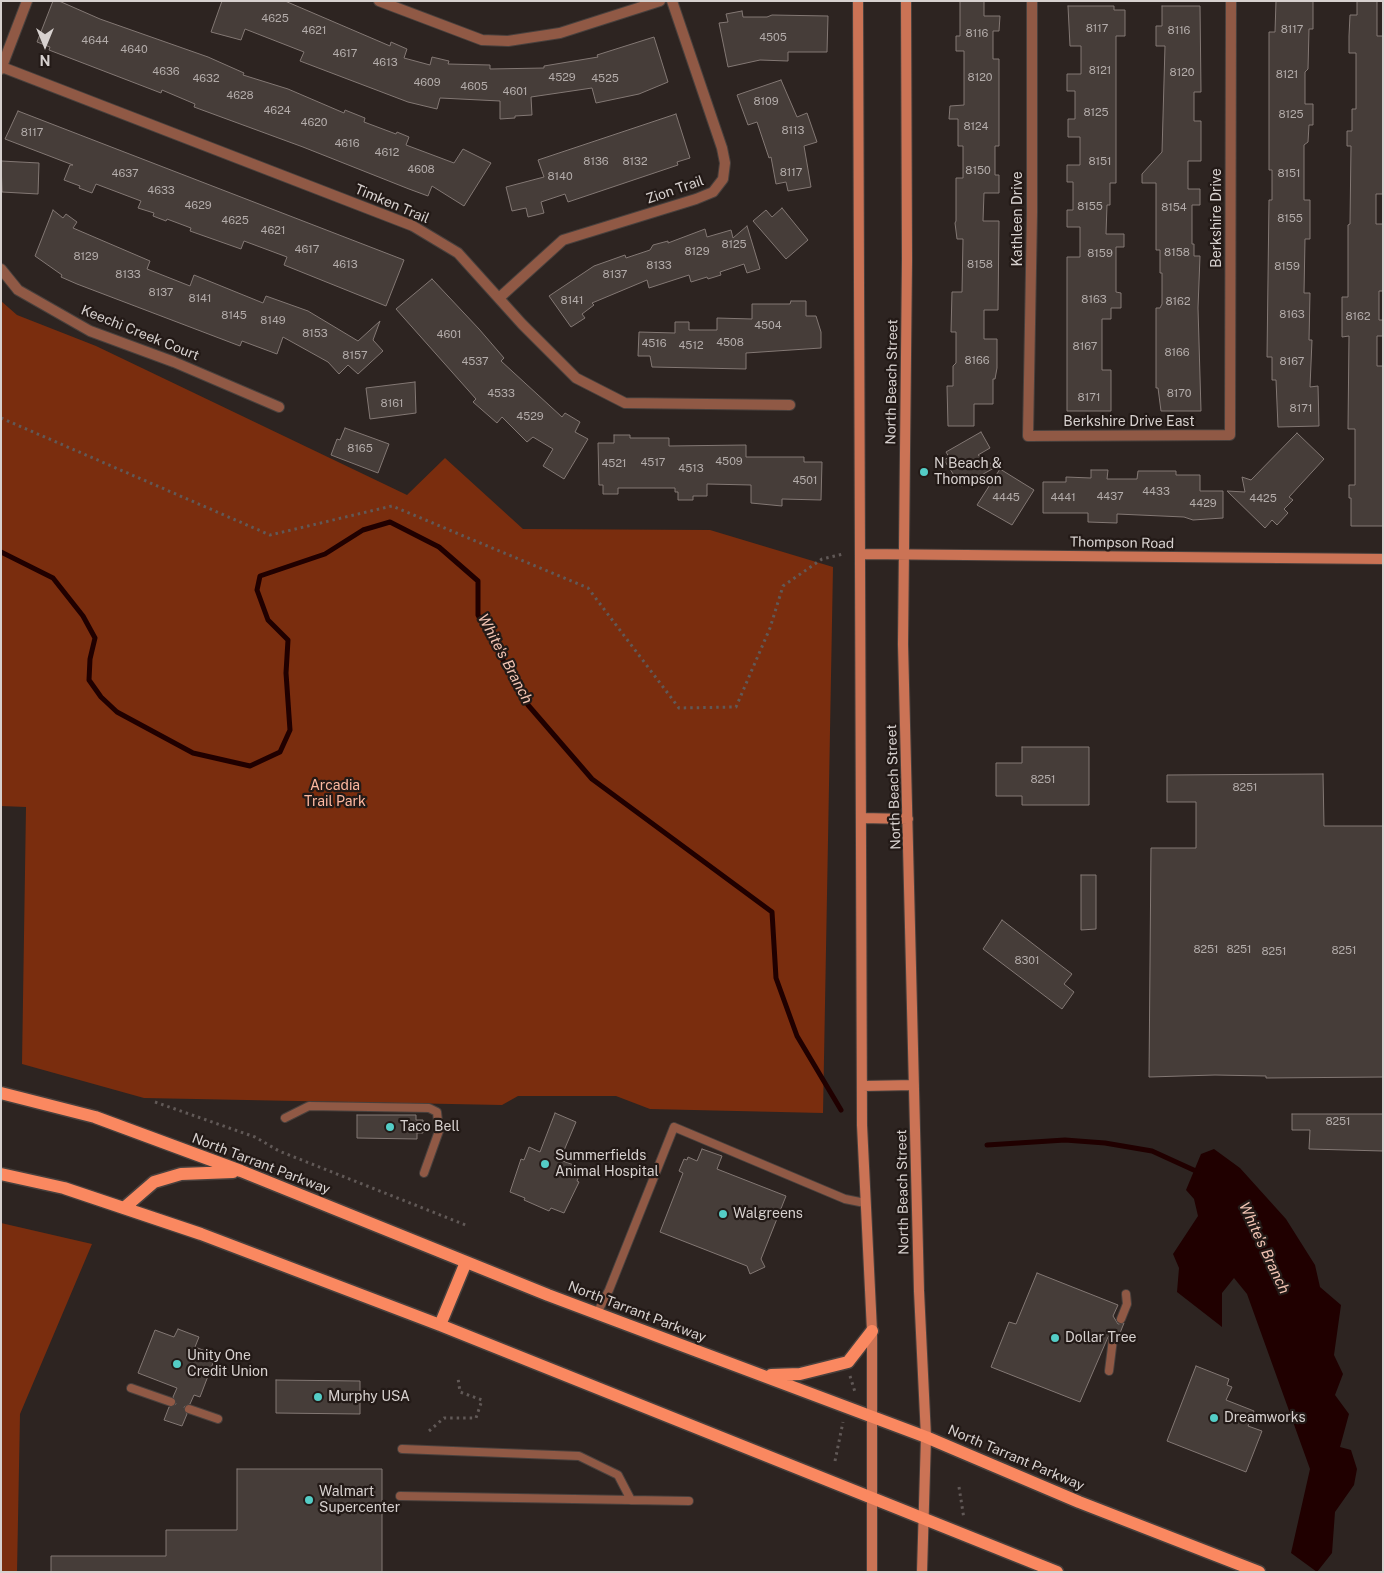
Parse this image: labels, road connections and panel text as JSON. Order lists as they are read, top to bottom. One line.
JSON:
{"streets":{"main road":["North Beach Street","Thompson Road","North Tarrant Parkway"],"street":["Zion Trail","Timken Trail","Berkshire Drive","Kathleen Drive","Keechi Creek Court","Berkshire Drive East"]},"crossings":[["Zion Trail","Timken Trail"],["Berkshire Drive","Berkshire Drive East"],["Kathleen Drive","Berkshire Drive East"],["North Beach Street","Thompson Road"],["North Beach Street","North Tarrant Parkway"]],"water":["White's Branch"],"parks":["Arcadia Trail Park"],"places":["N Beach & Thompson","Taco Bell","Summerfields Animal Hospital","Walgreens","Dollar Tree","Unity One Credit Union","Murphy USA","Dreamworks","Walmart Supercenter"],"house_numbers":["4625","8117","8117","4621","8116","8116","4505","4644","4640","4617","4613","8121","4636","8120","8121","4529","8120","4632","4525","4609","4605","4601","4628","8109","4624","8125","8125","4620","8124","8113","8117","4616","4612","8136","8132","8151","4608","8150","8117","4637","8151","8140","4633","4629","8155","8154","8155","4625","4621","8125","4617","8129","8158","8159","8129","4613","8158","8133","8159","8133","8137","8137","8141","8163","8141","8162","8163","8145","8162","8149","4504","8153","4601","4508","4516","4512","8167","8166","8157","8166","4537","8167","4533","8170","8171","8161","8171","4529","8165","4509","4517","4521","4513","4501","4433","4437","4445","4441","4425","4429","8251","8251","8251","8251","8251","8251","8301","8251"],"north":"bottom"}
